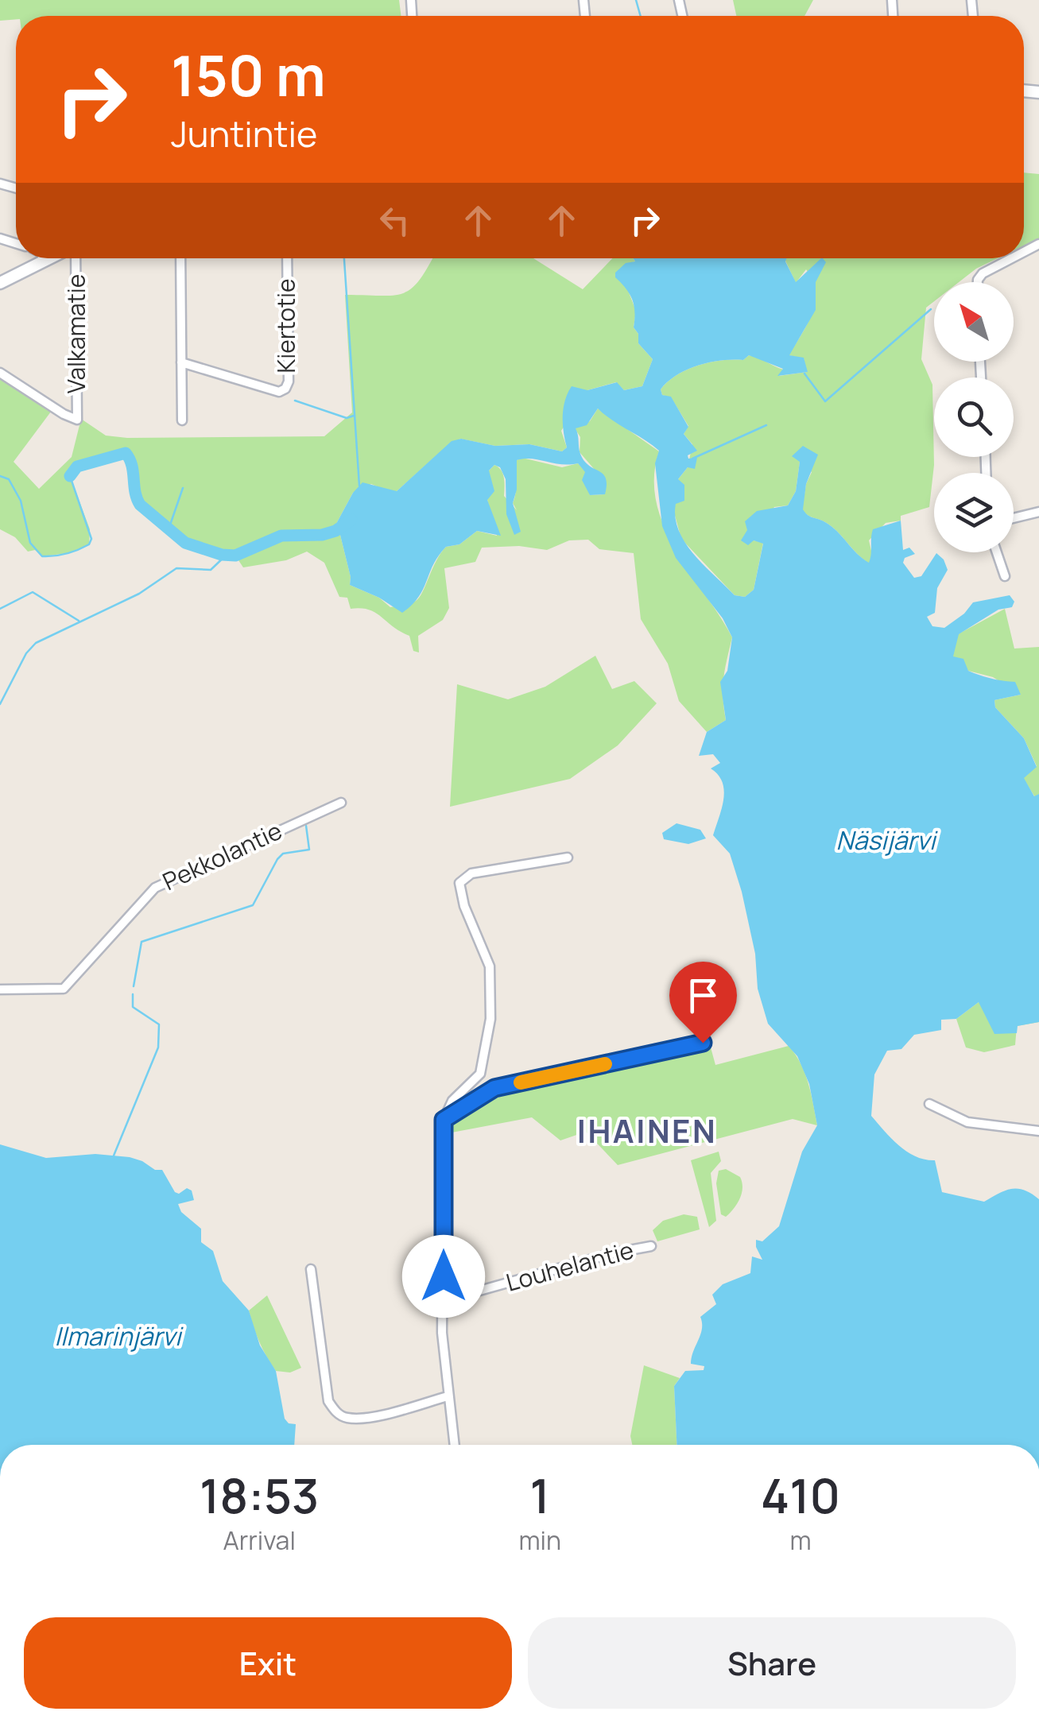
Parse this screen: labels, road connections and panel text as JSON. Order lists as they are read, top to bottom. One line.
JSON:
{"streets":{"street":["Kiertotie","Valkamatie","Pekkolantie","Louhelantie"]},"districts":["IHAINEN"],"water":["Näsijärvi","Ilmarinjärvi"],"north":"top left","page":{"turn":["150 m","Juntintie"],"eta":["18:53","Arrival","1","min","410","m"],"buttons":["Exit","Share"]}}
